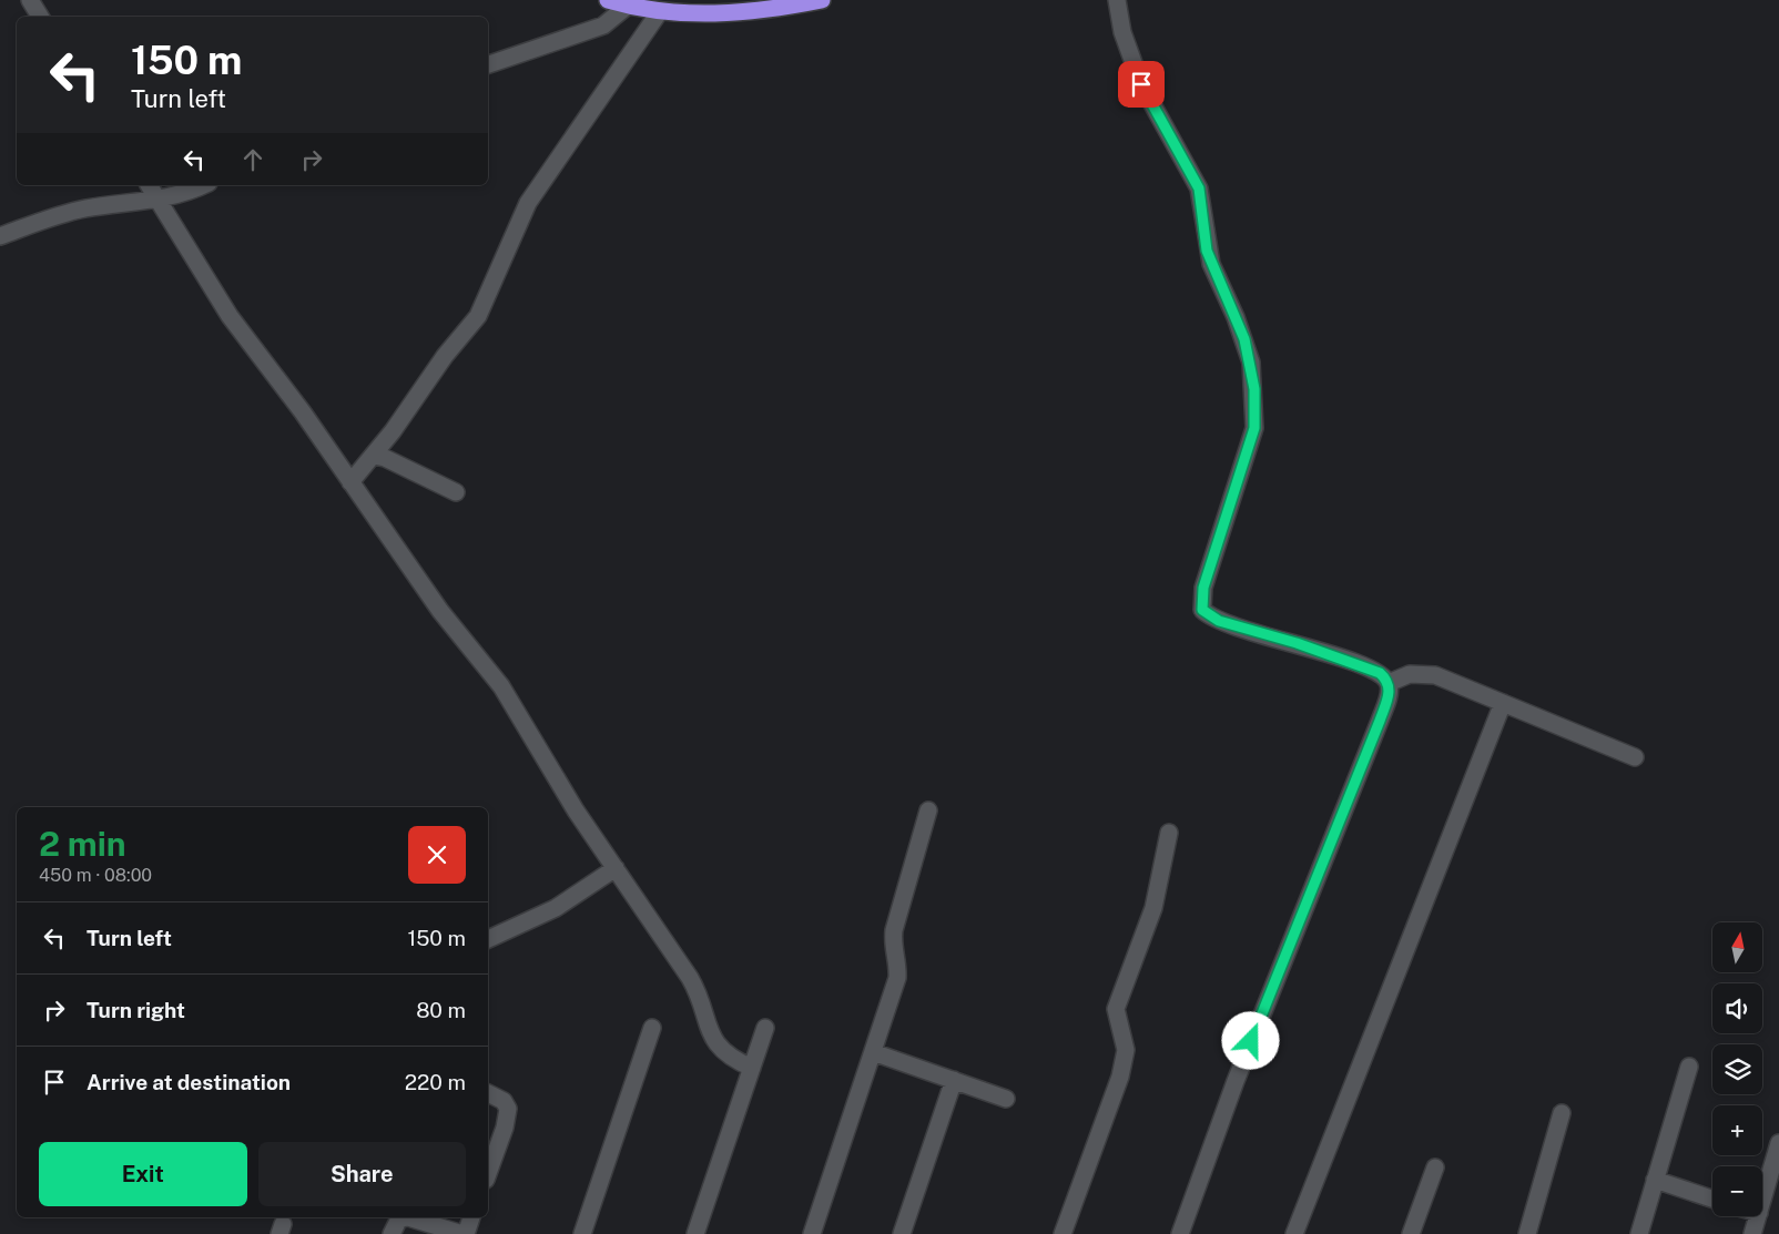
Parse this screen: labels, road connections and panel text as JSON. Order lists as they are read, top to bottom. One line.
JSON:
{"north":"top","page":{"turn":["150 m","Turn left"],"heading":["2 min","450 m · 08:00"],"list":[{"name":"Turn left","value":"150 m"},{"name":"Turn right","value":"80 m"},{"name":"Arrive at destination","value":"220 m"}],"map_buttons":["+","−"],"buttons":["Exit","Share"]}}
